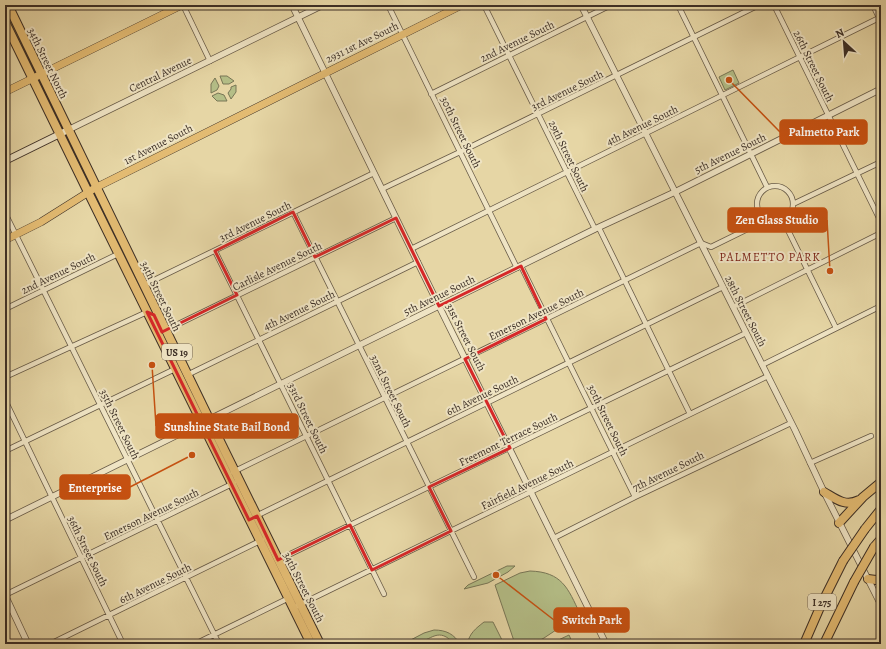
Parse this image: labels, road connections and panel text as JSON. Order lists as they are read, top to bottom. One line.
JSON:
{"streets":{"highway":["34th Street North","34th Street South","US 19","I 275"],"main road":["2931 1st Ave South","Central Avenue","1st Avenue South"],"street":["2nd Avenue South","26th Street South","3rd Avenue South","4th Avenue South","30th Street South","5th Avenue South","29th Street South","Carlisle Avenue South","28th Street South","Emerson Avenue South","31st Street South","32nd Street South","6th Avenue South","33rd Street South","35th Street South","Freemont Terrace South","7th Avenue South","Fairfield Avenue South","36th Street South"]},"crossings":[["2nd Avenue South","30th Street South"],["2nd Avenue South","29th Street South"],["2nd Avenue South","34th Street South"],["2nd Avenue South","28th Street South"],["2nd Avenue South","35th Street South"],["2931 1st Ave South","30th Street South"],["2931 1st Ave South","1st Avenue South"],["2931 1st Ave South","31st Street South"],["34th Street North","Central Avenue"],["34th Street North","34th Street South"],["26th Street South","4th Avenue South"],["26th Street South","5th Avenue South"],["Central Avenue","34th Street South"],["Central Avenue","31st Street South"],["3rd Avenue South","30th Street South"],["3rd Avenue South","29th Street South"],["3rd Avenue South","34th Street South"],["3rd Avenue South","28th Street South"],["3rd Avenue South","31st Street South"],["3rd Avenue South","32nd Street South"],["3rd Avenue South","33rd Street South"],["4th Avenue South","30th Street South"],["4th Avenue South","29th Street South"],["4th Avenue South","34th Street South"],["4th Avenue South","28th Street South"],["4th Avenue South","31st Street South"],["4th Avenue South","32nd Street South"],["4th Avenue South","33rd Street South"],["30th Street South","5th Avenue South"],["30th Street South","Emerson Avenue South"],["30th Street South","6th Avenue South"],["30th Street South","Freemont Terrace South"],["30th Street South","7th Avenue South"],["30th Street South","Fairfield Avenue South"],["1st Avenue South","34th Street South"],["1st Avenue South","31st Street South"],["1st Avenue South","35th Street South"],["5th Avenue South","29th Street South"],["5th Avenue South","34th Street South"],["5th Avenue South","28th Street South"],["5th Avenue South","31st Street South"],["5th Avenue South","32nd Street South"],["5th Avenue South","33rd Street South"],["5th Avenue South","35th Street South"],["5th Avenue South","36th Street South"],["29th Street South","Emerson Avenue South"],["29th Street South","6th Avenue South"],["29th Street South","Freemont Terrace South"],["29th Street South","Fairfield Avenue South"],["Carlisle Avenue South","34th Street South"],["Carlisle Avenue South","31st Street South"],["Carlisle Avenue South","32nd Street South"],["Carlisle Avenue South","33rd Street South"],["34th Street South","Emerson Avenue South"],["34th Street South","6th Avenue South"],["34th Street South","Freemont Terrace South"],["34th Street South","Fairfield Avenue South"],["28th Street South","Emerson Avenue South"],["28th Street South","6th Avenue South"],["28th Street South","Freemont Terrace South"],["28th Street South","7th Avenue South"],["28th Street South","Fairfield Avenue South"],["Emerson Avenue South","31st Street South"],["Emerson Avenue South","32nd Street South"],["Emerson Avenue South","33rd Street South"],["Emerson Avenue South","35th Street South"],["Emerson Avenue South","36th Street South"],["31st Street South","6th Avenue South"],["31st Street South","Freemont Terrace South"],["31st Street South","7th Avenue South"],["31st Street South","Fairfield Avenue South"],["32nd Street South","6th Avenue South"],["32nd Street South","Freemont Terrace South"],["32nd Street South","Fairfield Avenue South"],["6th Avenue South","33rd Street South"],["6th Avenue South","35th Street South"],["6th Avenue South","36th Street South"],["33rd Street South","Freemont Terrace South"],["33rd Street South","Fairfield Avenue South"]],"districts":["PALMETTO PARK"],"places":["Palmetto Park","Zen Glass Studio","Sunshine State Bail Bond","Enterprise","Switch Park"],"north":"top left"}
